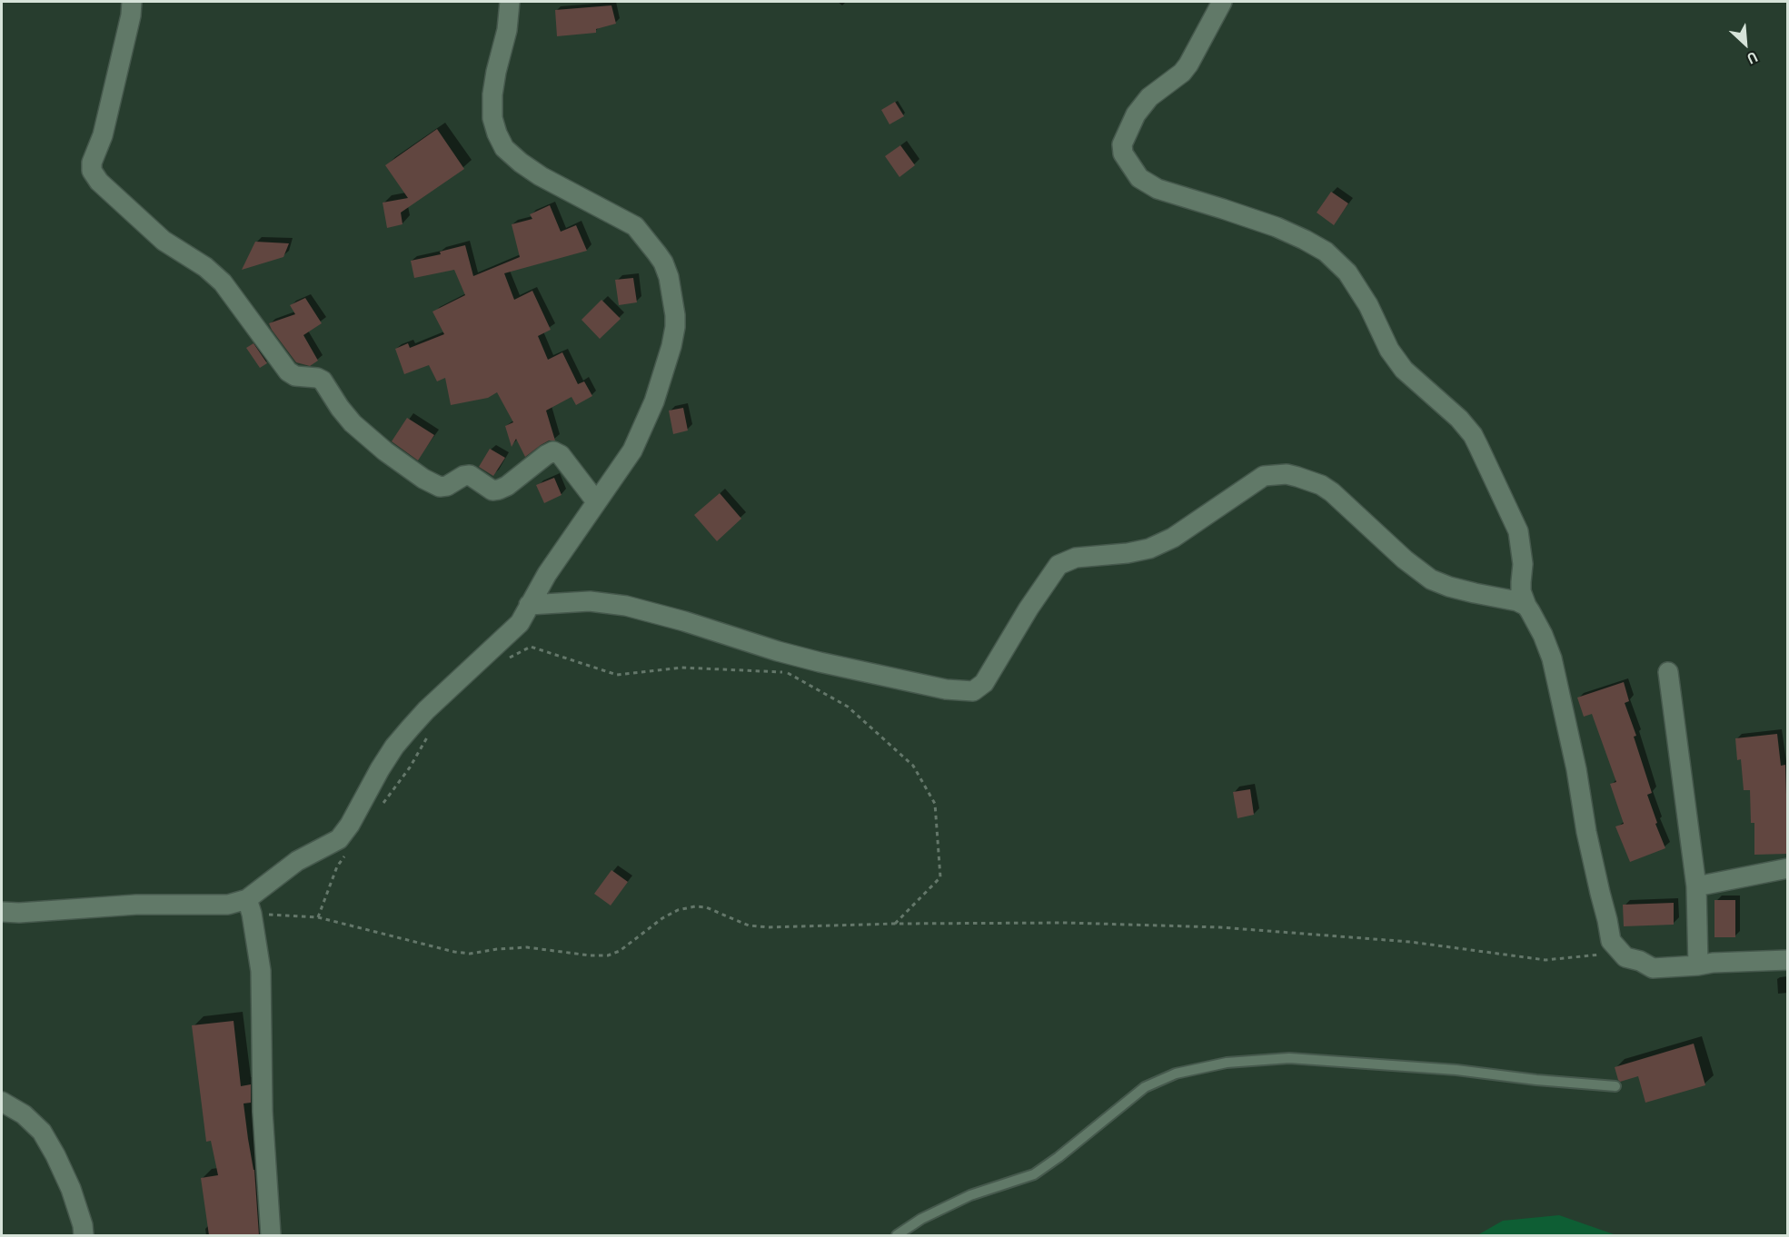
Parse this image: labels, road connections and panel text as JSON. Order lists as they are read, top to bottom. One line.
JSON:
{"north":"bottom right"}
